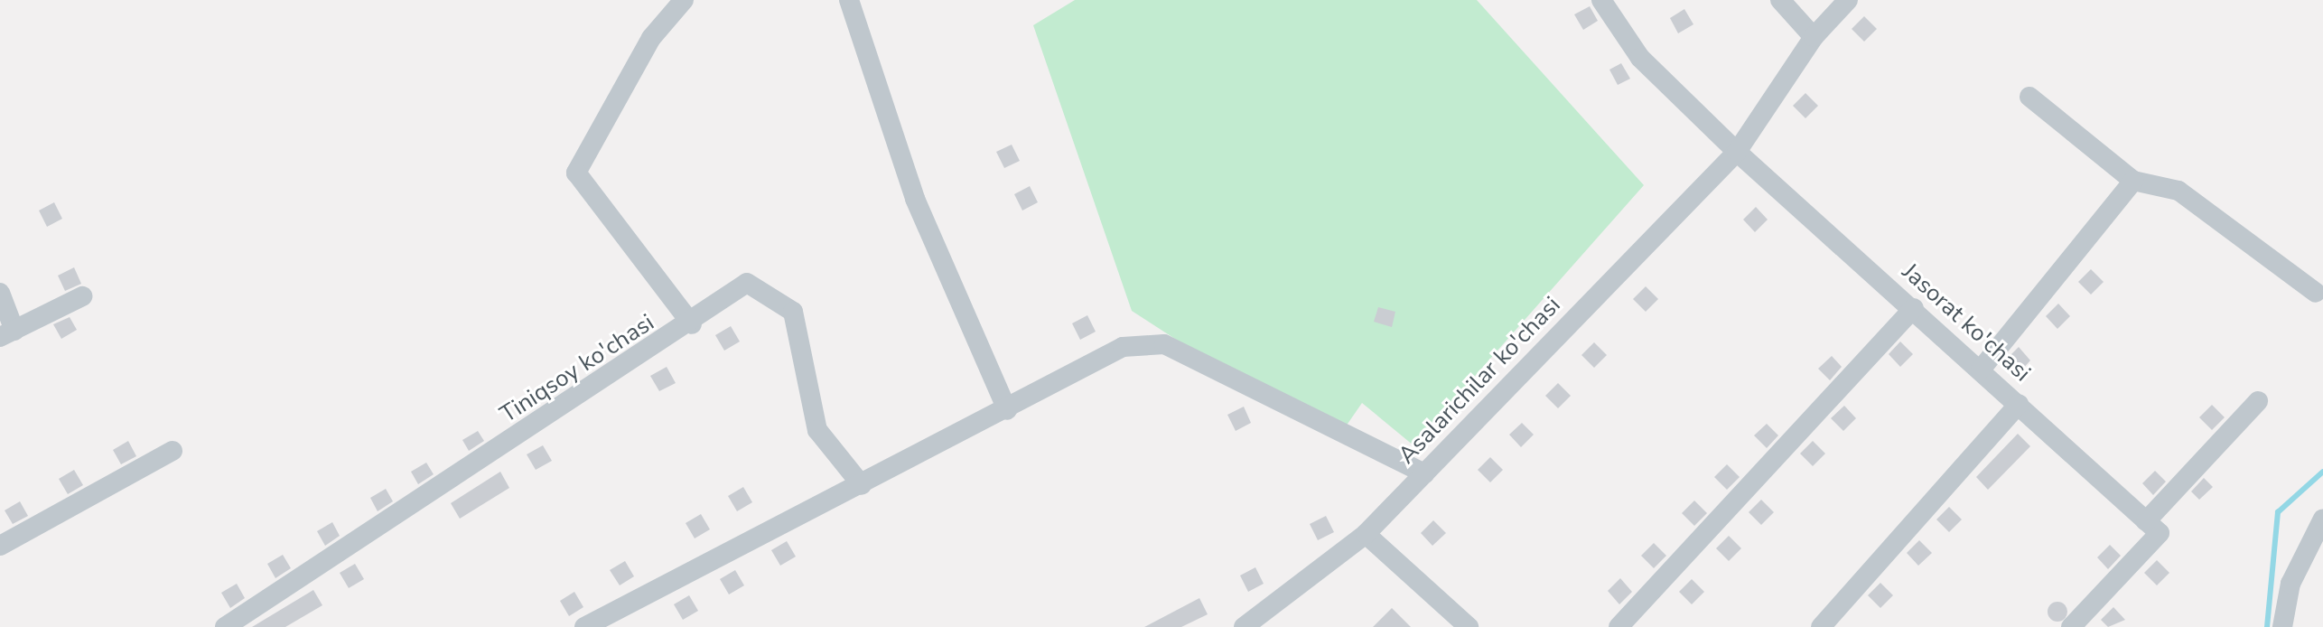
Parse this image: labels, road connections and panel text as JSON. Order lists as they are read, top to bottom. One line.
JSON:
{"streets":{"street":["Jasorat ko'chasi","Tiniqsoy ko'chasi","Asalarichilar ko'chasi"]},"crossings":[["Jasorat ko'chasi","Asalarichilar ko'chasi"]]}
